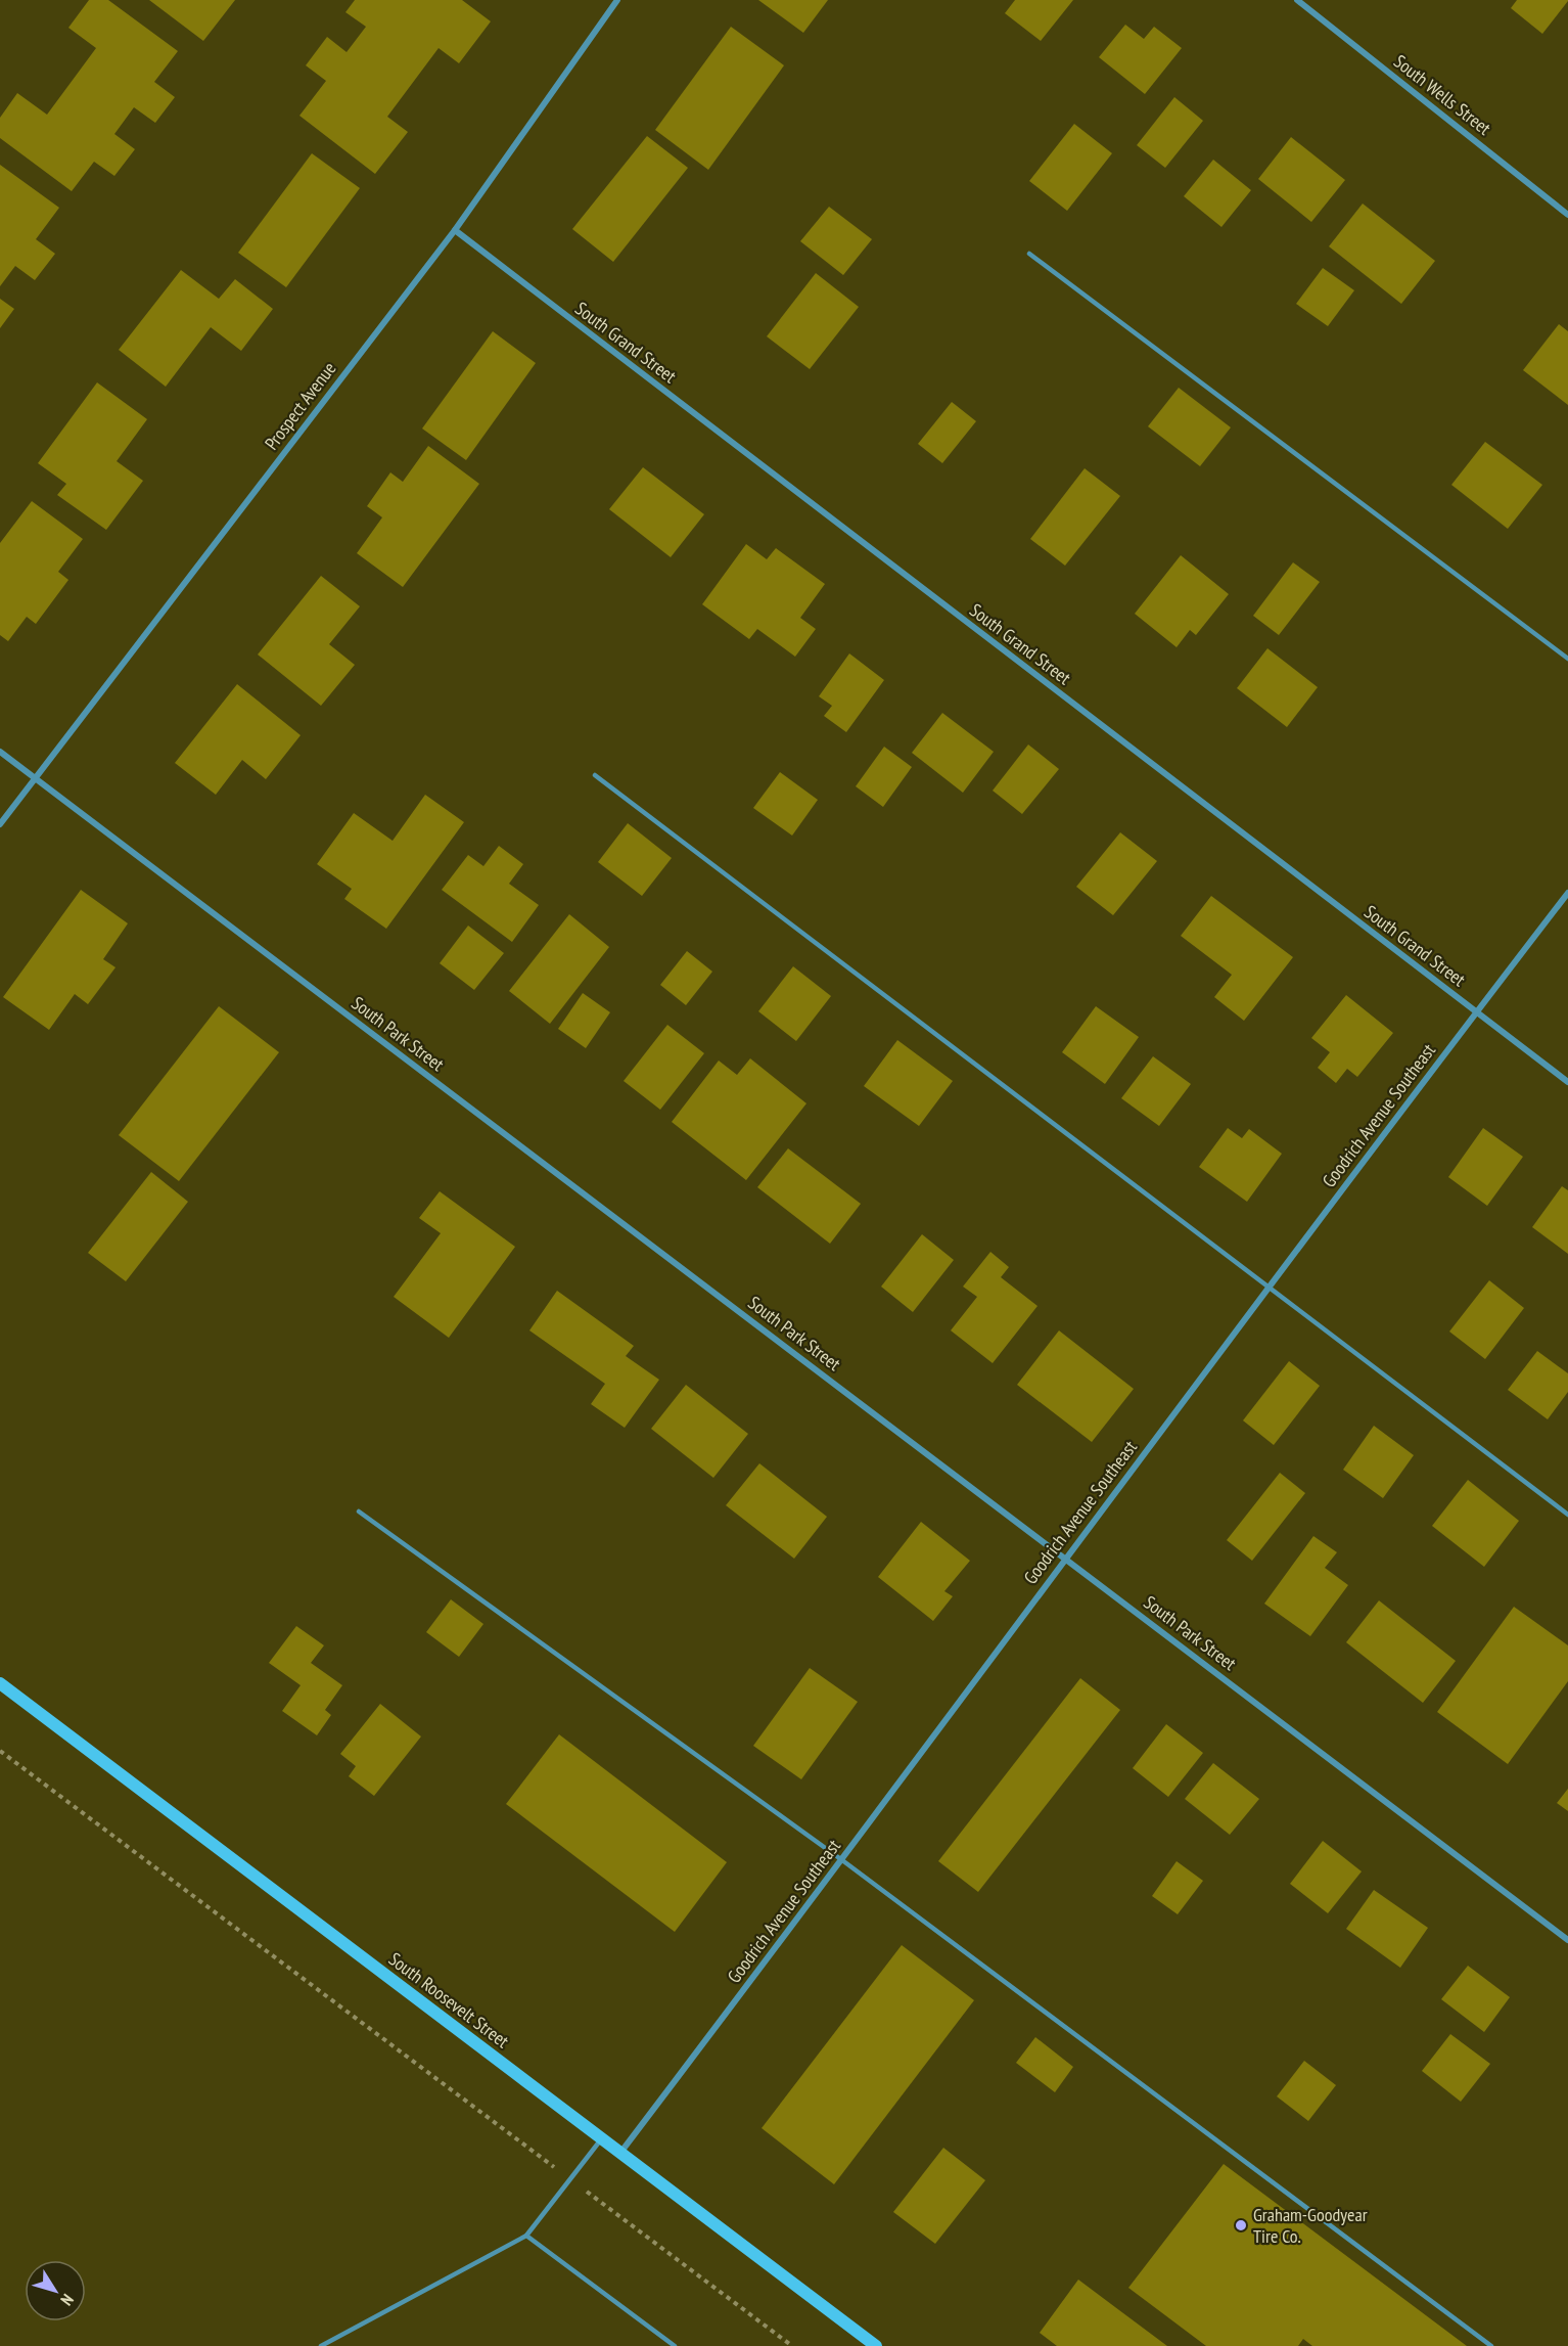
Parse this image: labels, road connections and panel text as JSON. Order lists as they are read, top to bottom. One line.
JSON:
{"streets":{"street":["South Wells Street","South Grand Street","Prospect Avenue","South Park Street","Goodrich Avenue Southeast","South Roosevelt Street"]},"crossings":[["South Grand Street","Prospect Avenue"],["South Grand Street","Goodrich Avenue Southeast"],["Prospect Avenue","South Park Street"],["South Park Street","Goodrich Avenue Southeast"],["Goodrich Avenue Southeast","South Roosevelt Street"]],"places":["Graham-Goodyear Tire Co."],"north":"bottom right"}
